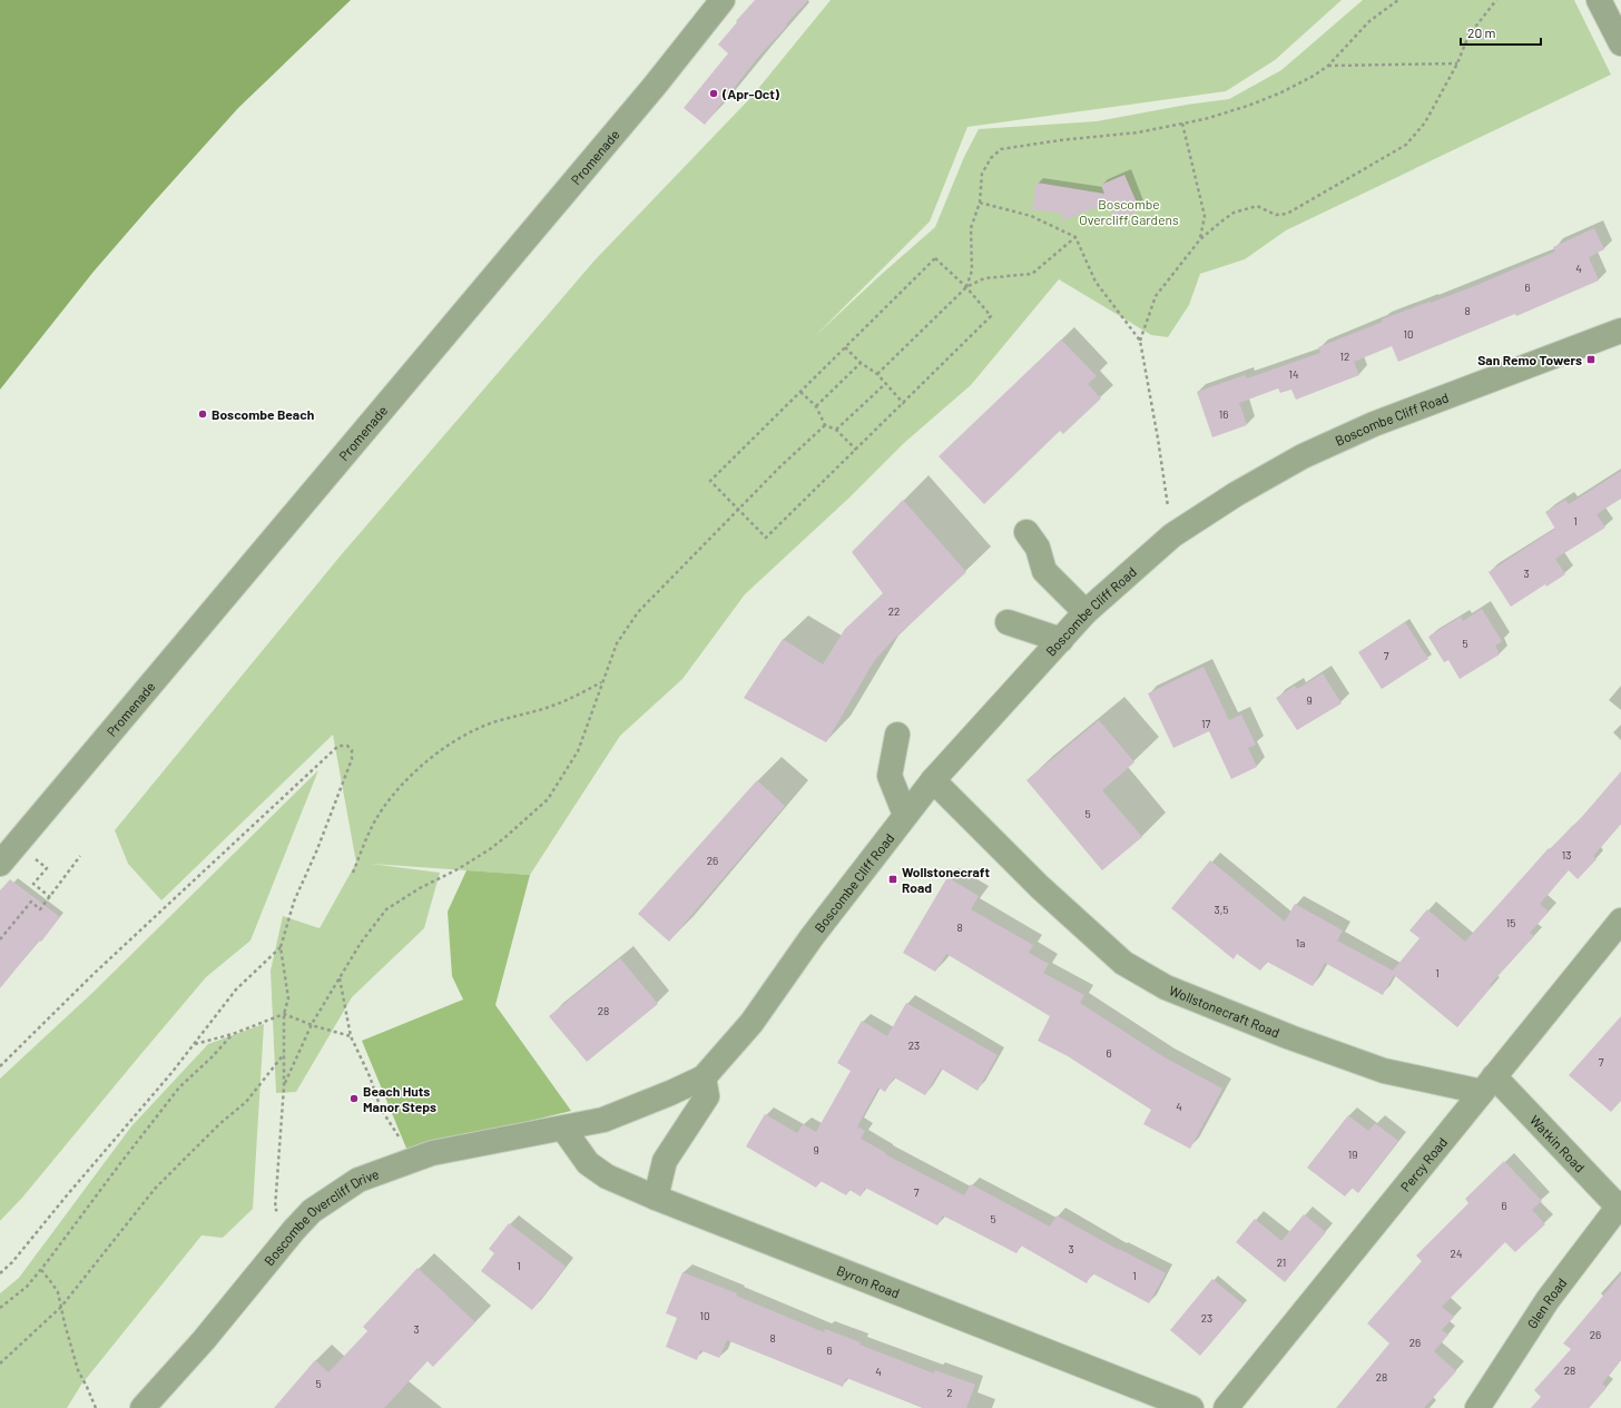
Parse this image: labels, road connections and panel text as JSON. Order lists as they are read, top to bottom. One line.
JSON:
{"streets":{"street":["Promenade","Boscombe Cliff Road","Wollstonecraft Road","Watkin Road","Percy Road","Boscombe Overcliff Drive","Byron Road","Glen Road"]},"crossings":[["Boscombe Cliff Road","Wollstonecraft Road"],["Boscombe Cliff Road","Boscombe Overcliff Drive"],["Boscombe Cliff Road","Byron Road"],["Wollstonecraft Road","Watkin Road"],["Wollstonecraft Road","Percy Road"],["Watkin Road","Percy Road"],["Watkin Road","Glen Road"],["Boscombe Overcliff Drive","Byron Road"]],"parks":["Boscombe Overcliff Gardens"],"places":{"other":["(Apr-Oct)","Boscombe Beach","Beach Huts Manor Steps"],"transit":["San Remo Towers","Wollstonecraft Road"]},"house_numbers":["4","6","8","10","12","14","16","1","3","22","5","7","9","17","5","13","26","3,5","15","8","1a","1","28","23","6","7","4","9","19","7","6","5","3","24","21","1","1","10","23","3","26","8","26","6","28","4","28","5","2"],"scale_bar":"20 m"}
